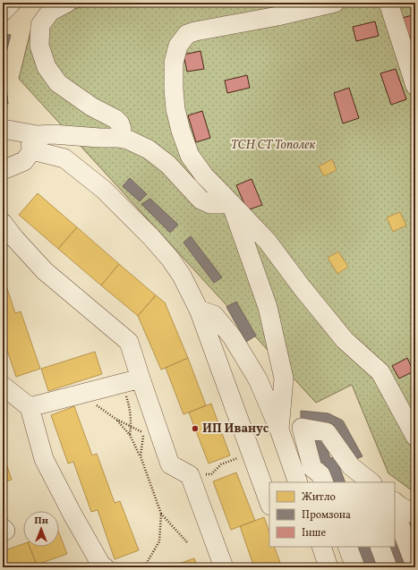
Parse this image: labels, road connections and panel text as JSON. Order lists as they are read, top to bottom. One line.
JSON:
{"parks":["ТСН СТ Тополек"],"places":["ИП Иванус"],"legend":["Житло","Промзона","Інше"],"north":"top"}
